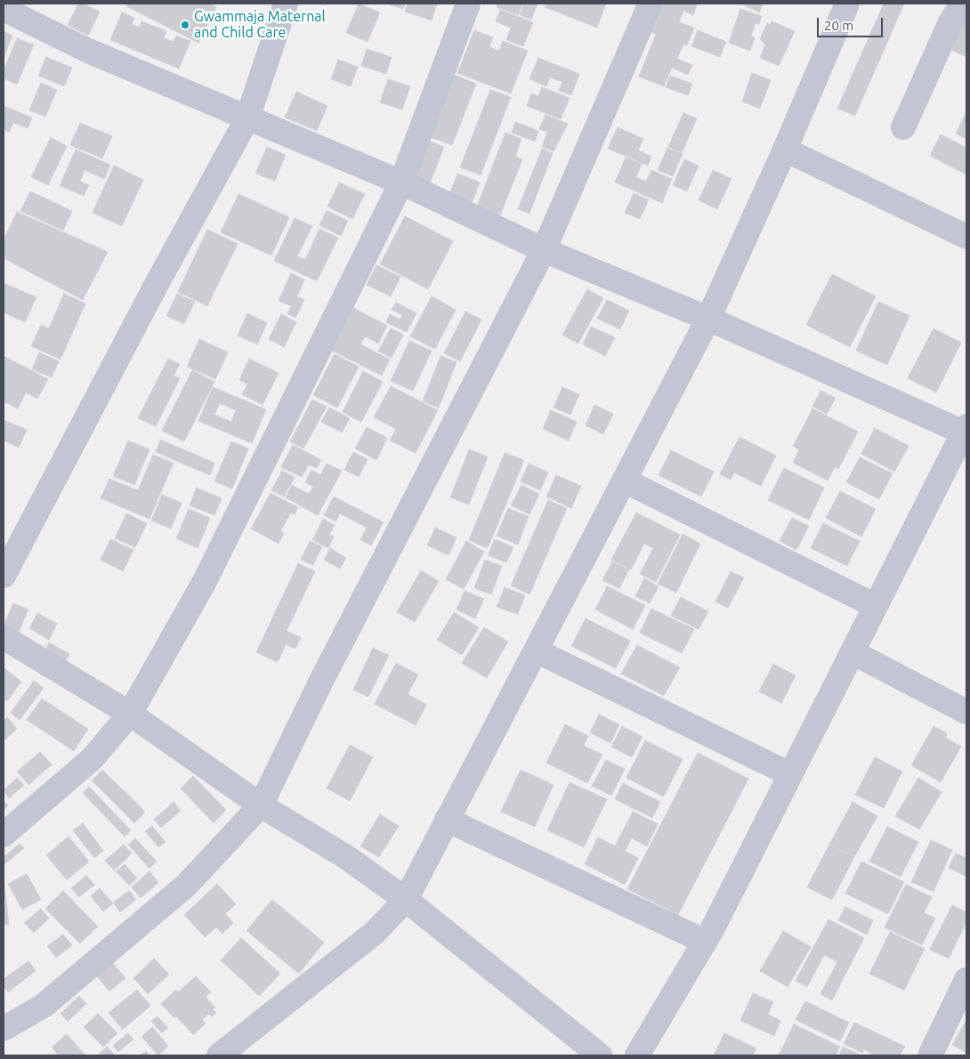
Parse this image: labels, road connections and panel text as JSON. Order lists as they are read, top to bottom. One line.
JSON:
{"places":["Gwammaja Maternal and Child Care"],"scale_bar":"20 m"}
